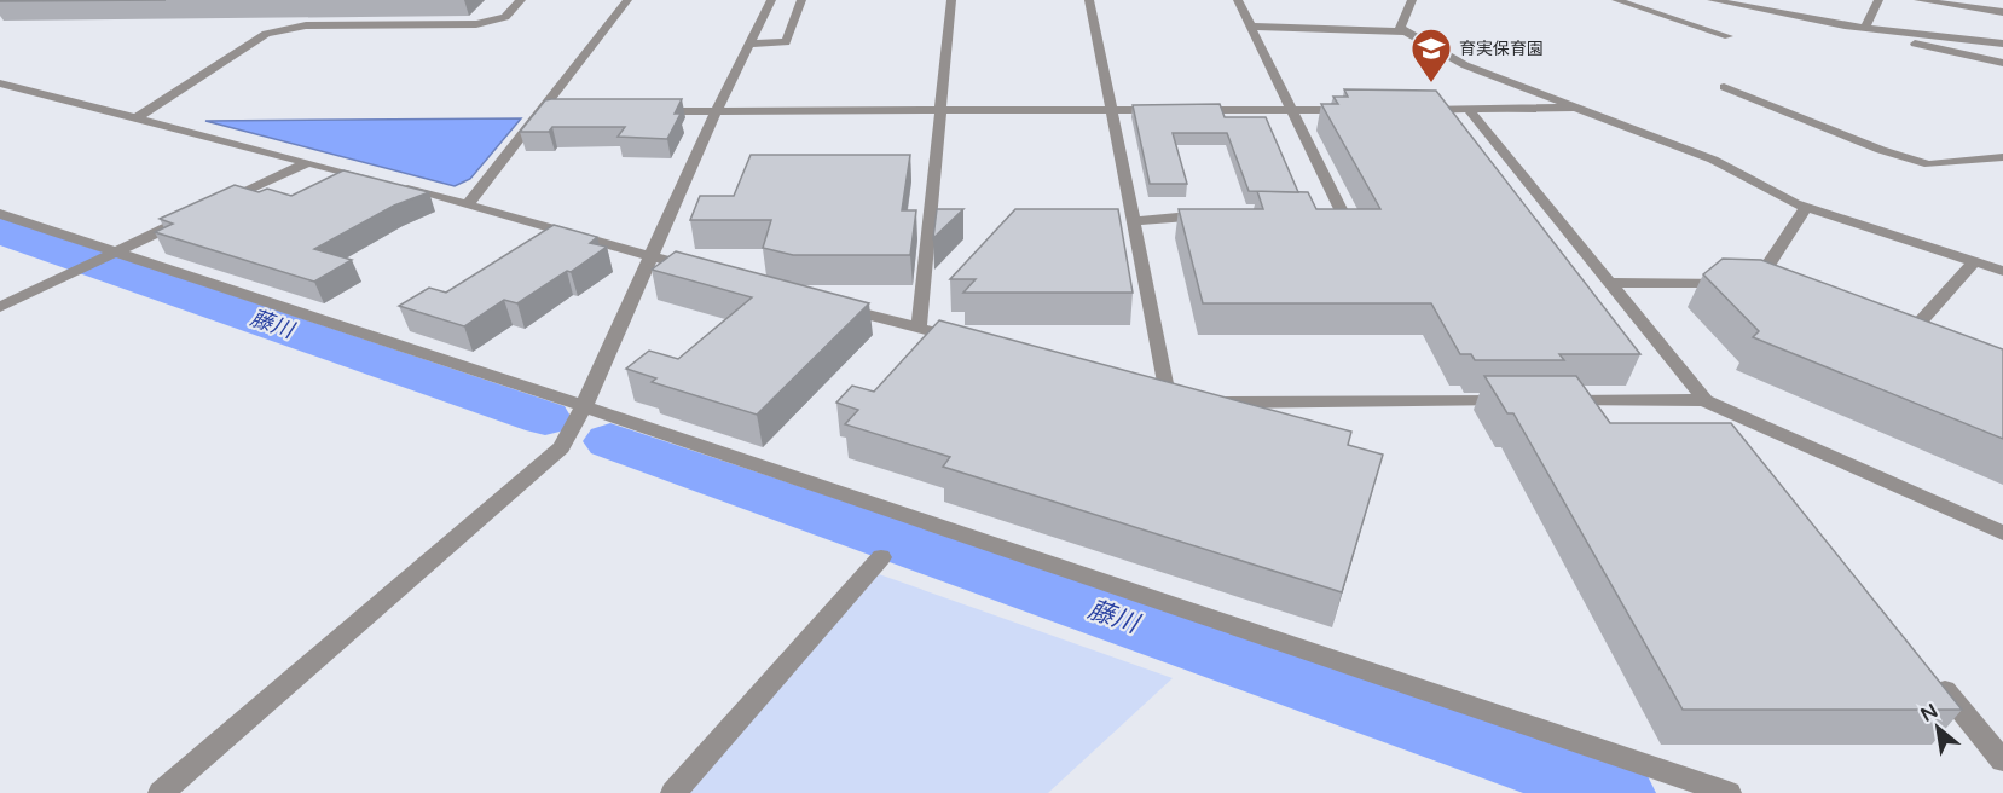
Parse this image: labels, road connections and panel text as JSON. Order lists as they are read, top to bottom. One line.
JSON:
{"water":["藤川"],"places":{"school or university":["育実保育園"]},"north":"top left"}
